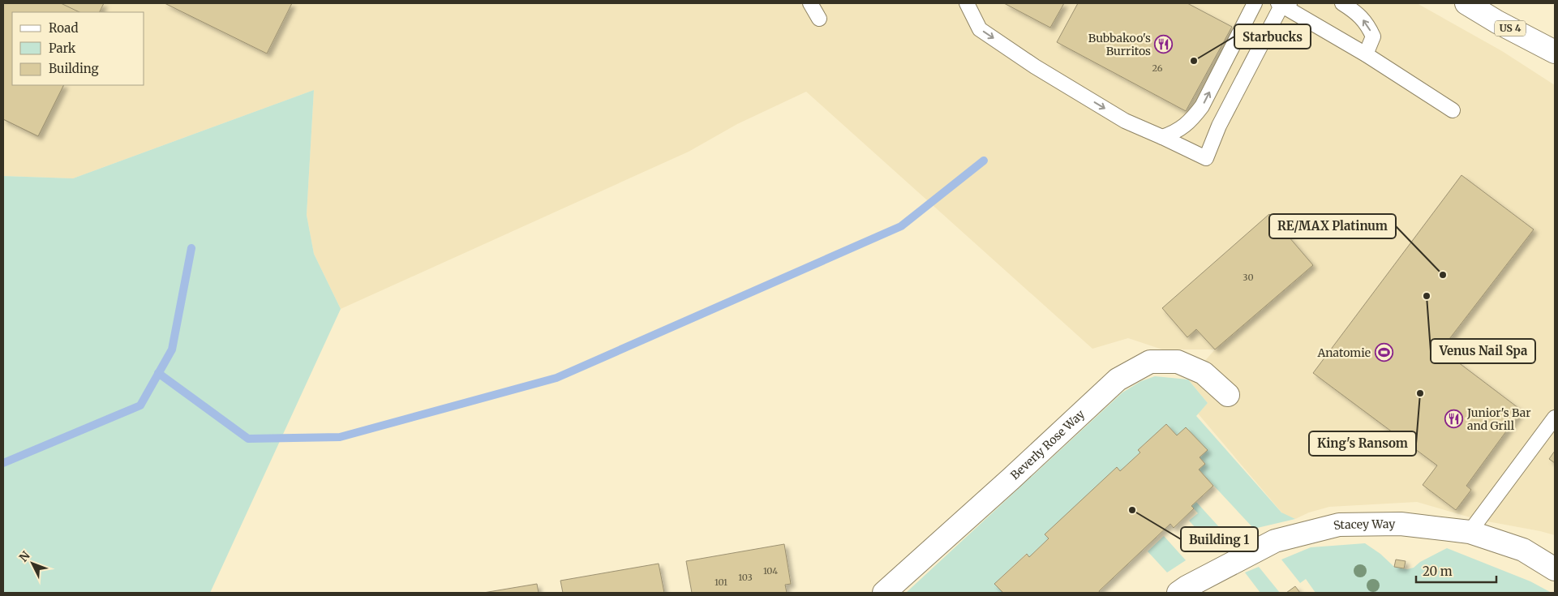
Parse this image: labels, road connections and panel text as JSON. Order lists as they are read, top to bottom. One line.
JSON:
{"streets":{"street":["US 4","Beverly Rose Way","Stacey Way"]},"places":{"restaurant":["Bubbakoo's Burritos","Junior's Bar and Grill"],"other":["Starbucks","RE/MAX Platinum","Venus Nail Spa","King's Ransom","Building 1"],"sports":["Anatomie"]},"house_numbers":["26","30","104","103","101"],"legend":["Road","Park","Building"],"scale_bar":"20 m","north":"top left"}
